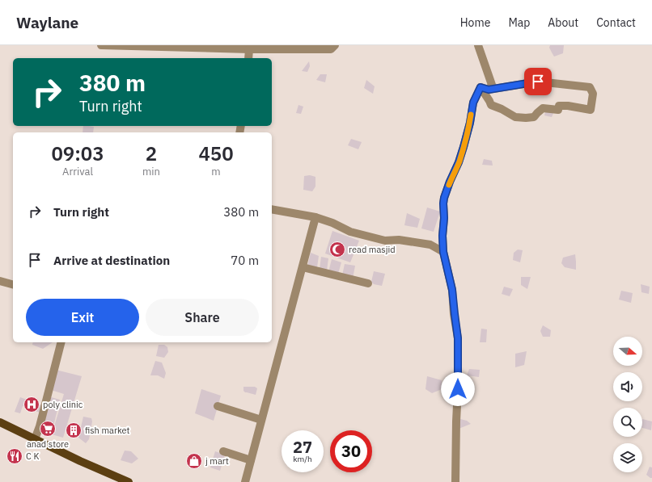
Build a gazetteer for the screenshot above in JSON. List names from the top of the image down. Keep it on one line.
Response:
{"places":{"mosque":["read masjid"],"hospital":["poly clinic"],"supermarket":["anad store"],"building":["fish market"],"restaurant":["C K"],"shop":["j mart"]},"north":"right","page":{"header":"Waylane","nav":["Home","Map","About","Contact"],"turn":["380 m","Turn right"],"eta":["09:03","Arrival","2","min","450","m"],"list":[{"name":"Turn right","value":"380 m"},{"name":"Arrive at destination","value":"70 m"}],"buttons":["Exit","Share"],"speed":"27 km/h","limit":"30"}}
